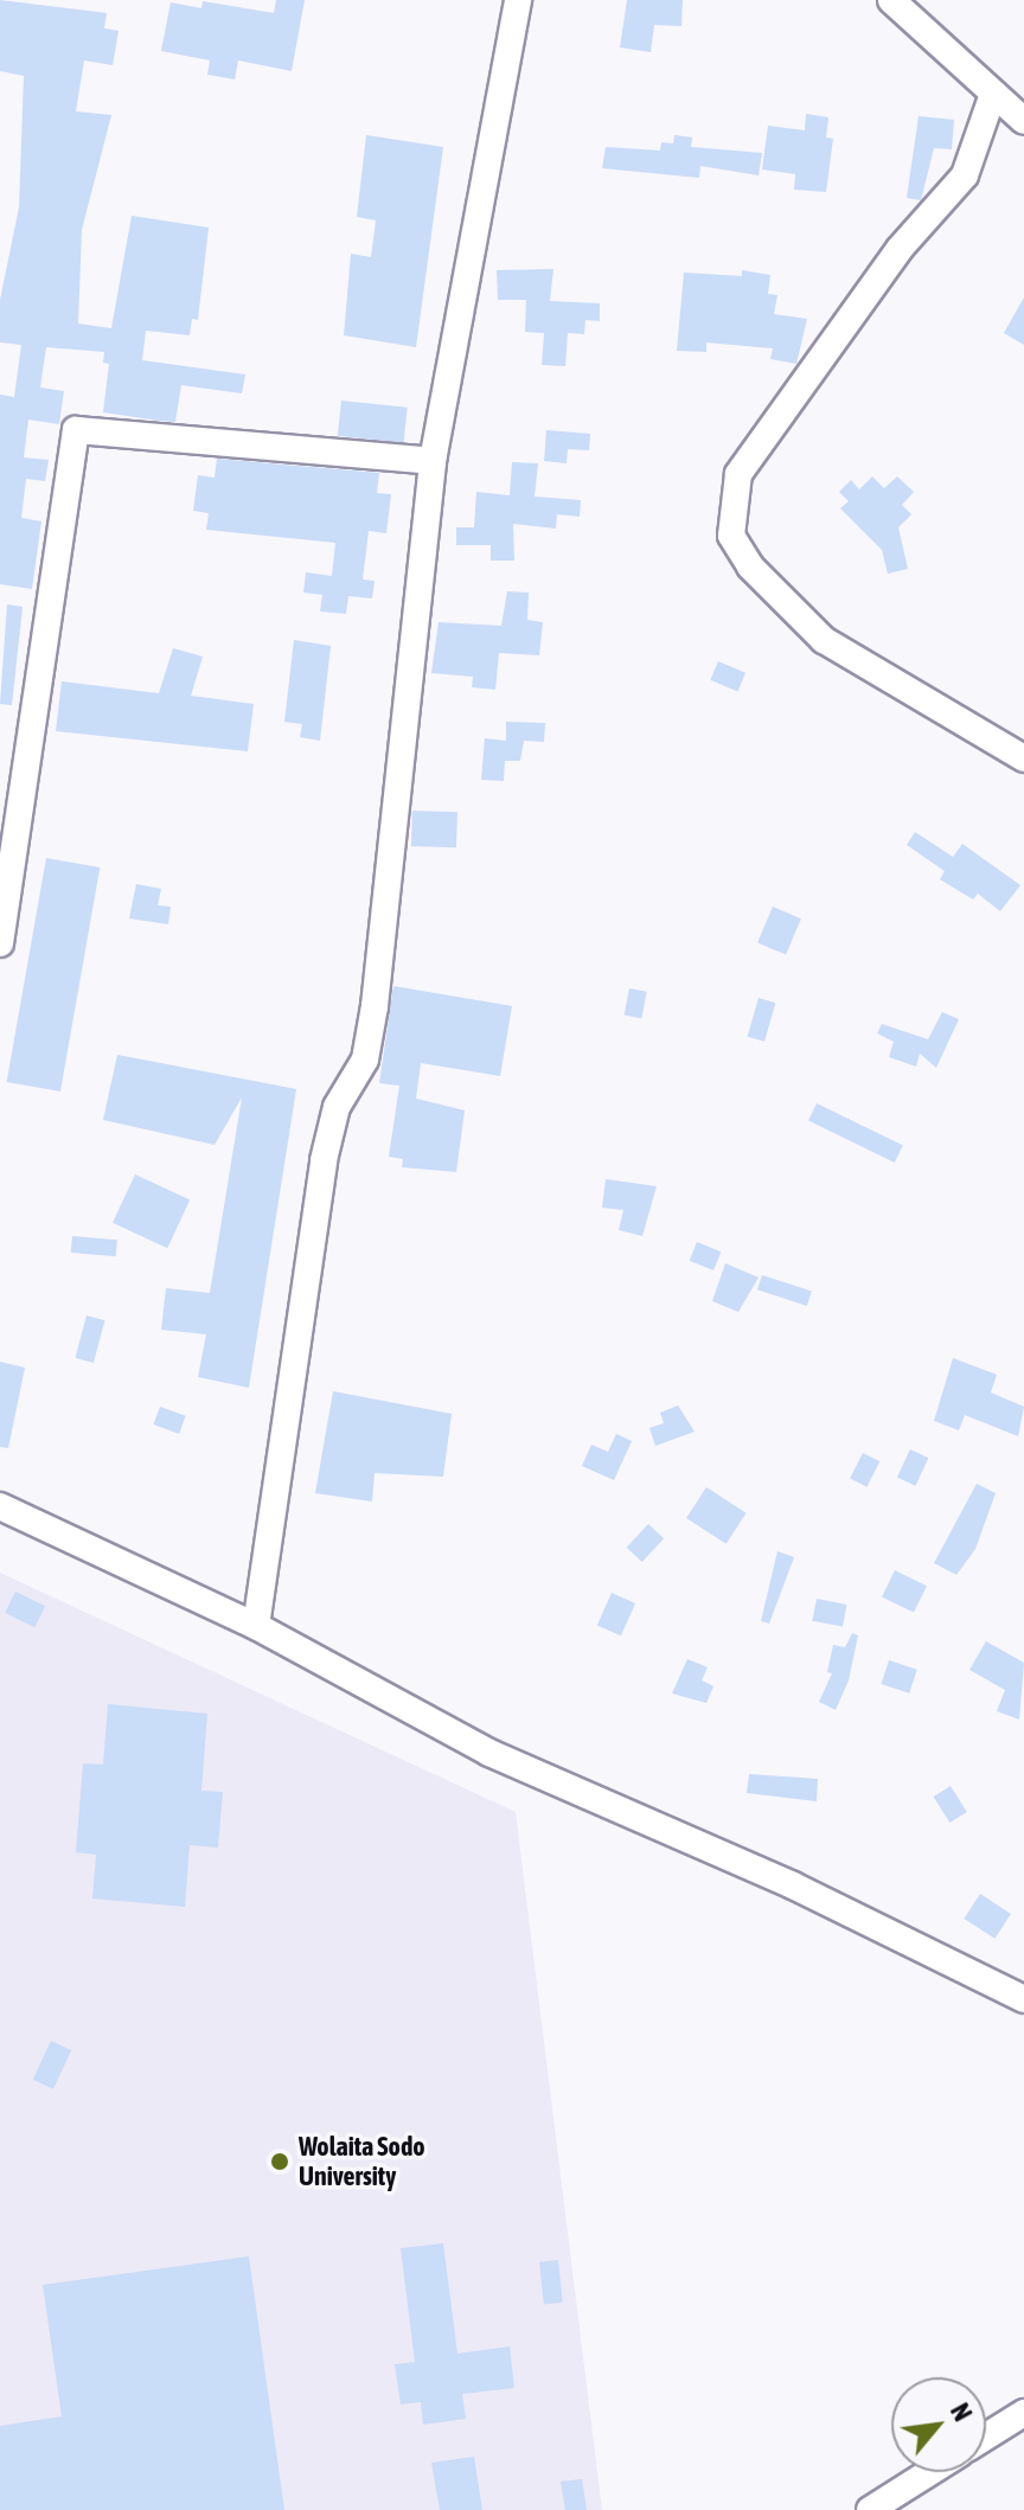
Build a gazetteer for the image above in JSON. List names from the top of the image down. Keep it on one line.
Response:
{"places":["Wolaita Sodo University"],"north":"top right"}
